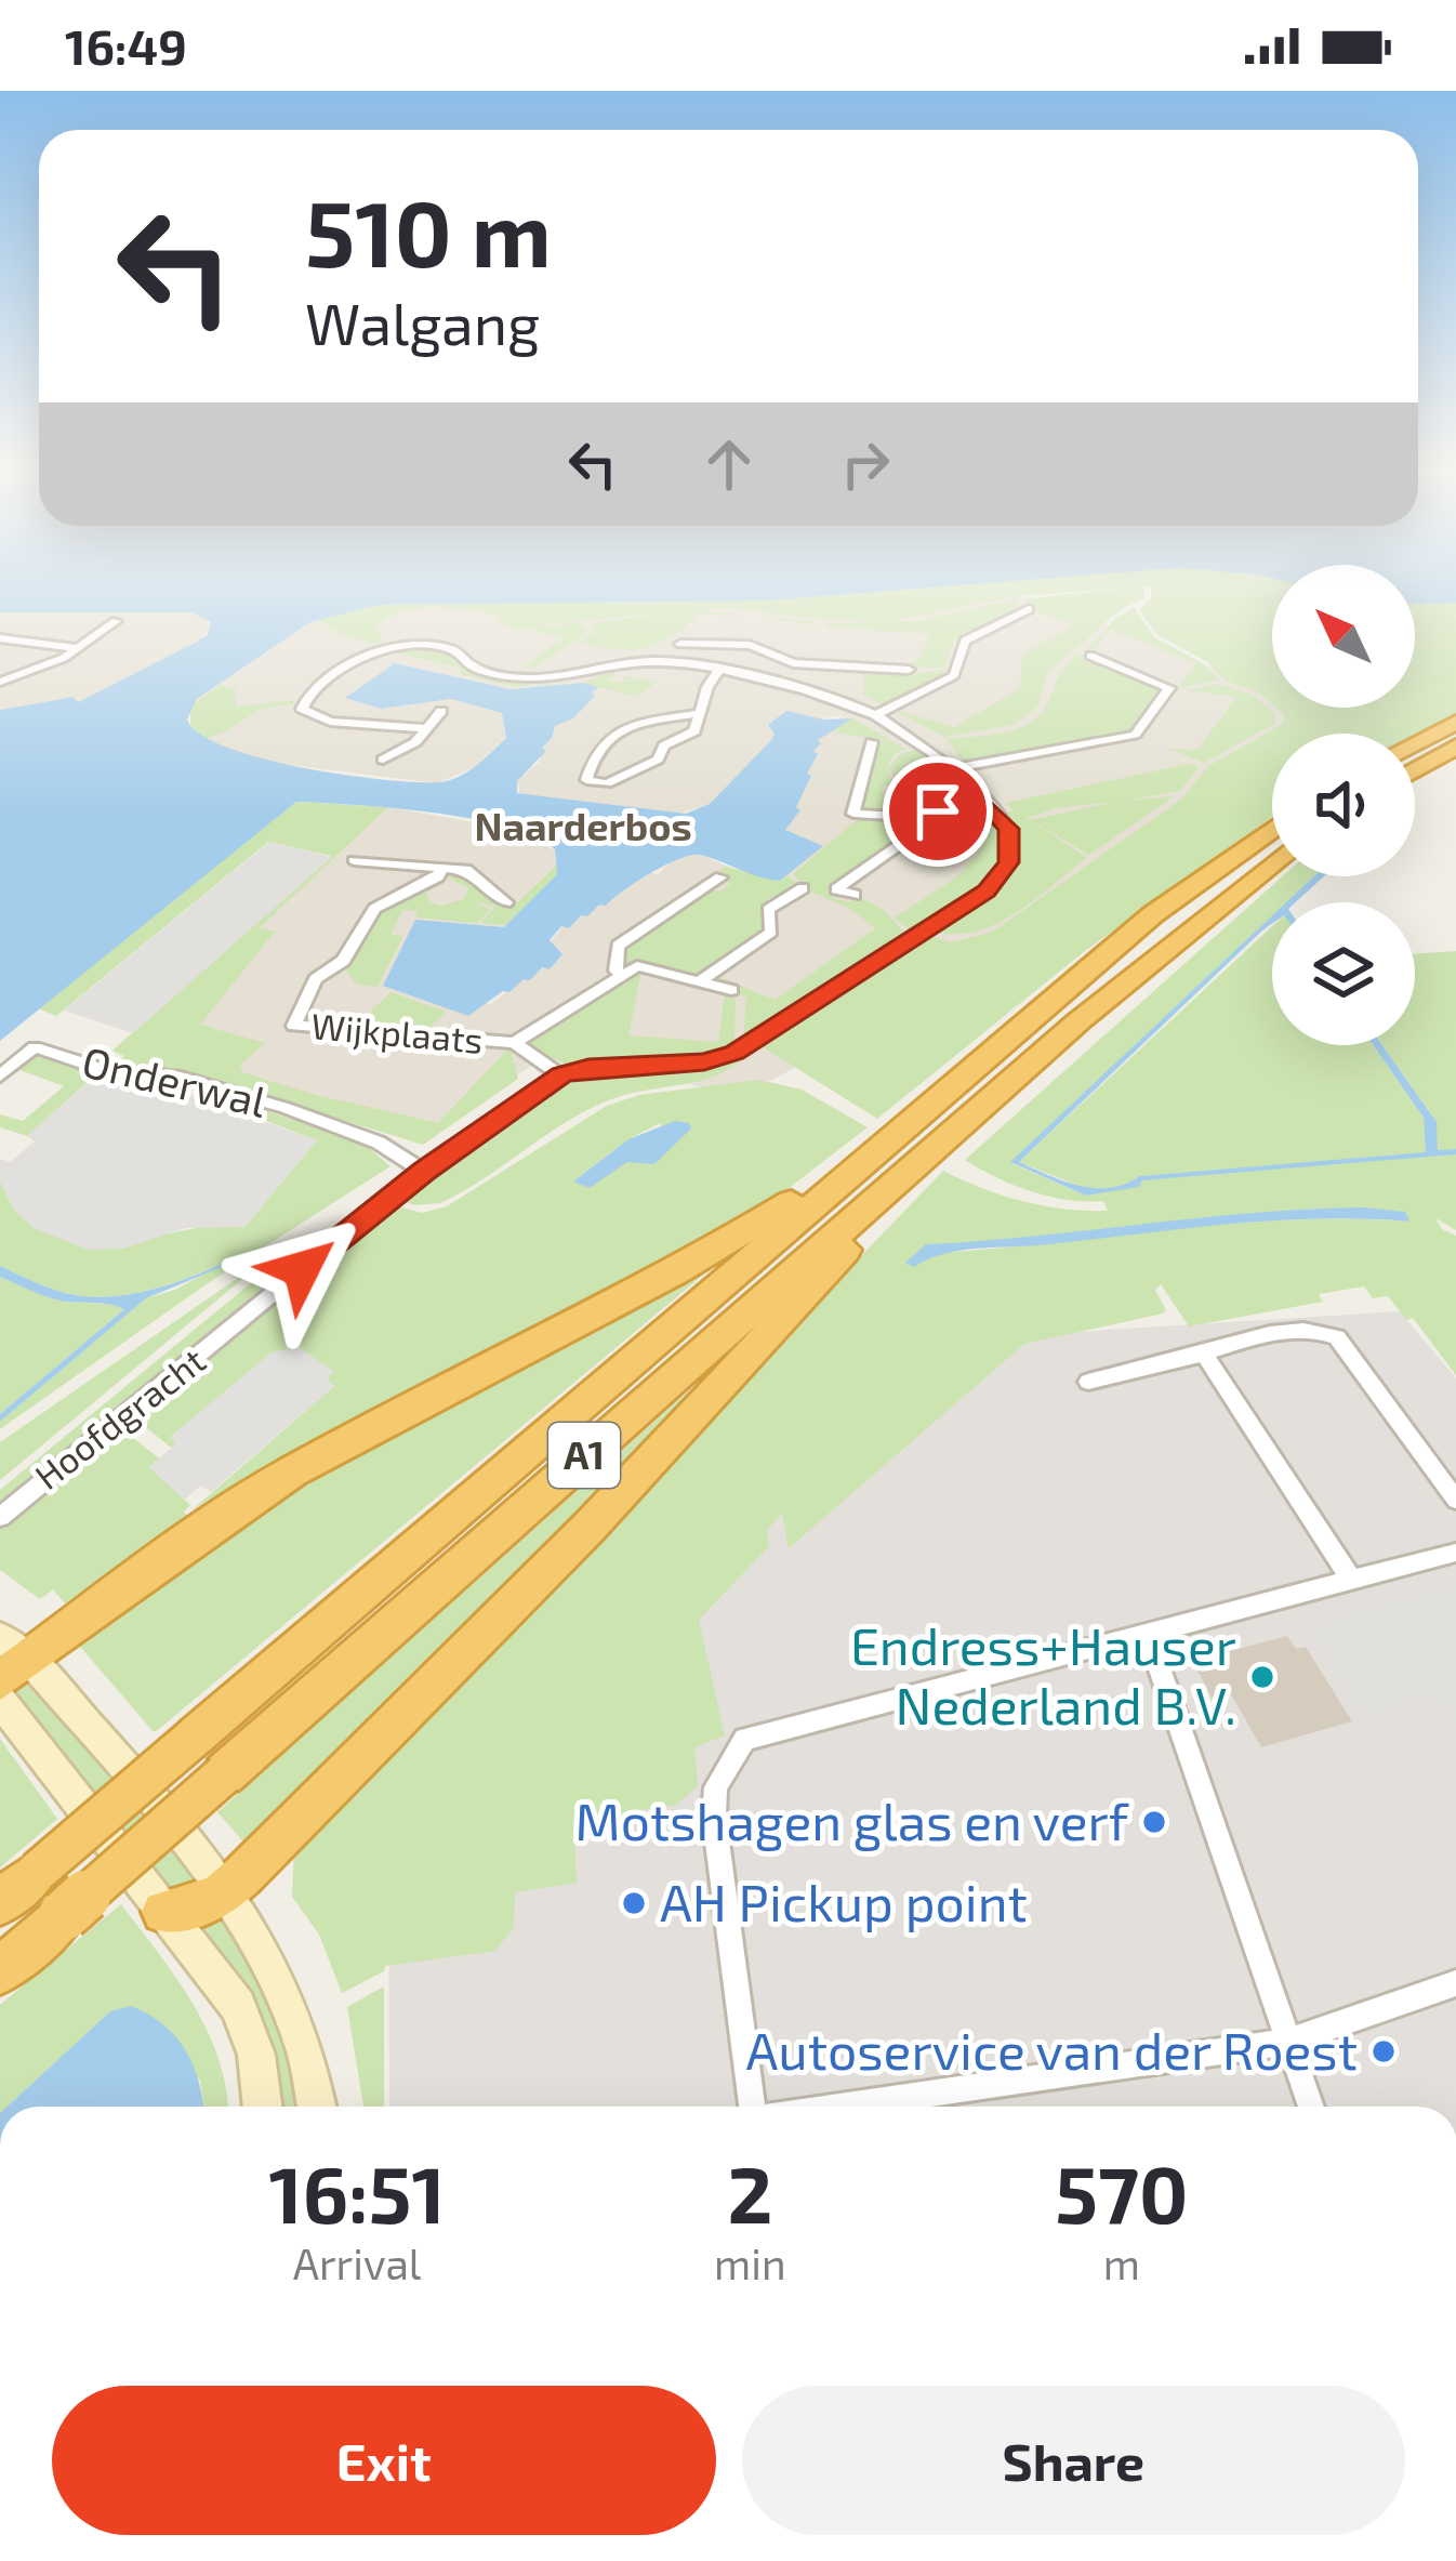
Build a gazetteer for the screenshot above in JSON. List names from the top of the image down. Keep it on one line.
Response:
{"streets":{"highway":["A1"],"street":["Wijkplaats","Onderwal","Hoofdgracht"]},"crossings":[["Wijkplaats","Hoofdgracht"],["Onderwal","Hoofdgracht"]],"districts":["Naarderbos"],"places":["Endress+Hauser Nederland B.V.","Motshagen glas en verf","AH Pickup point","Autoservice van der Roest"],"north":"top left","page":{"status":"16:49","turn":["510 m","Walgang"],"eta":["16:51","Arrival","2","min","570","m"],"buttons":["Exit","Share"]}}
